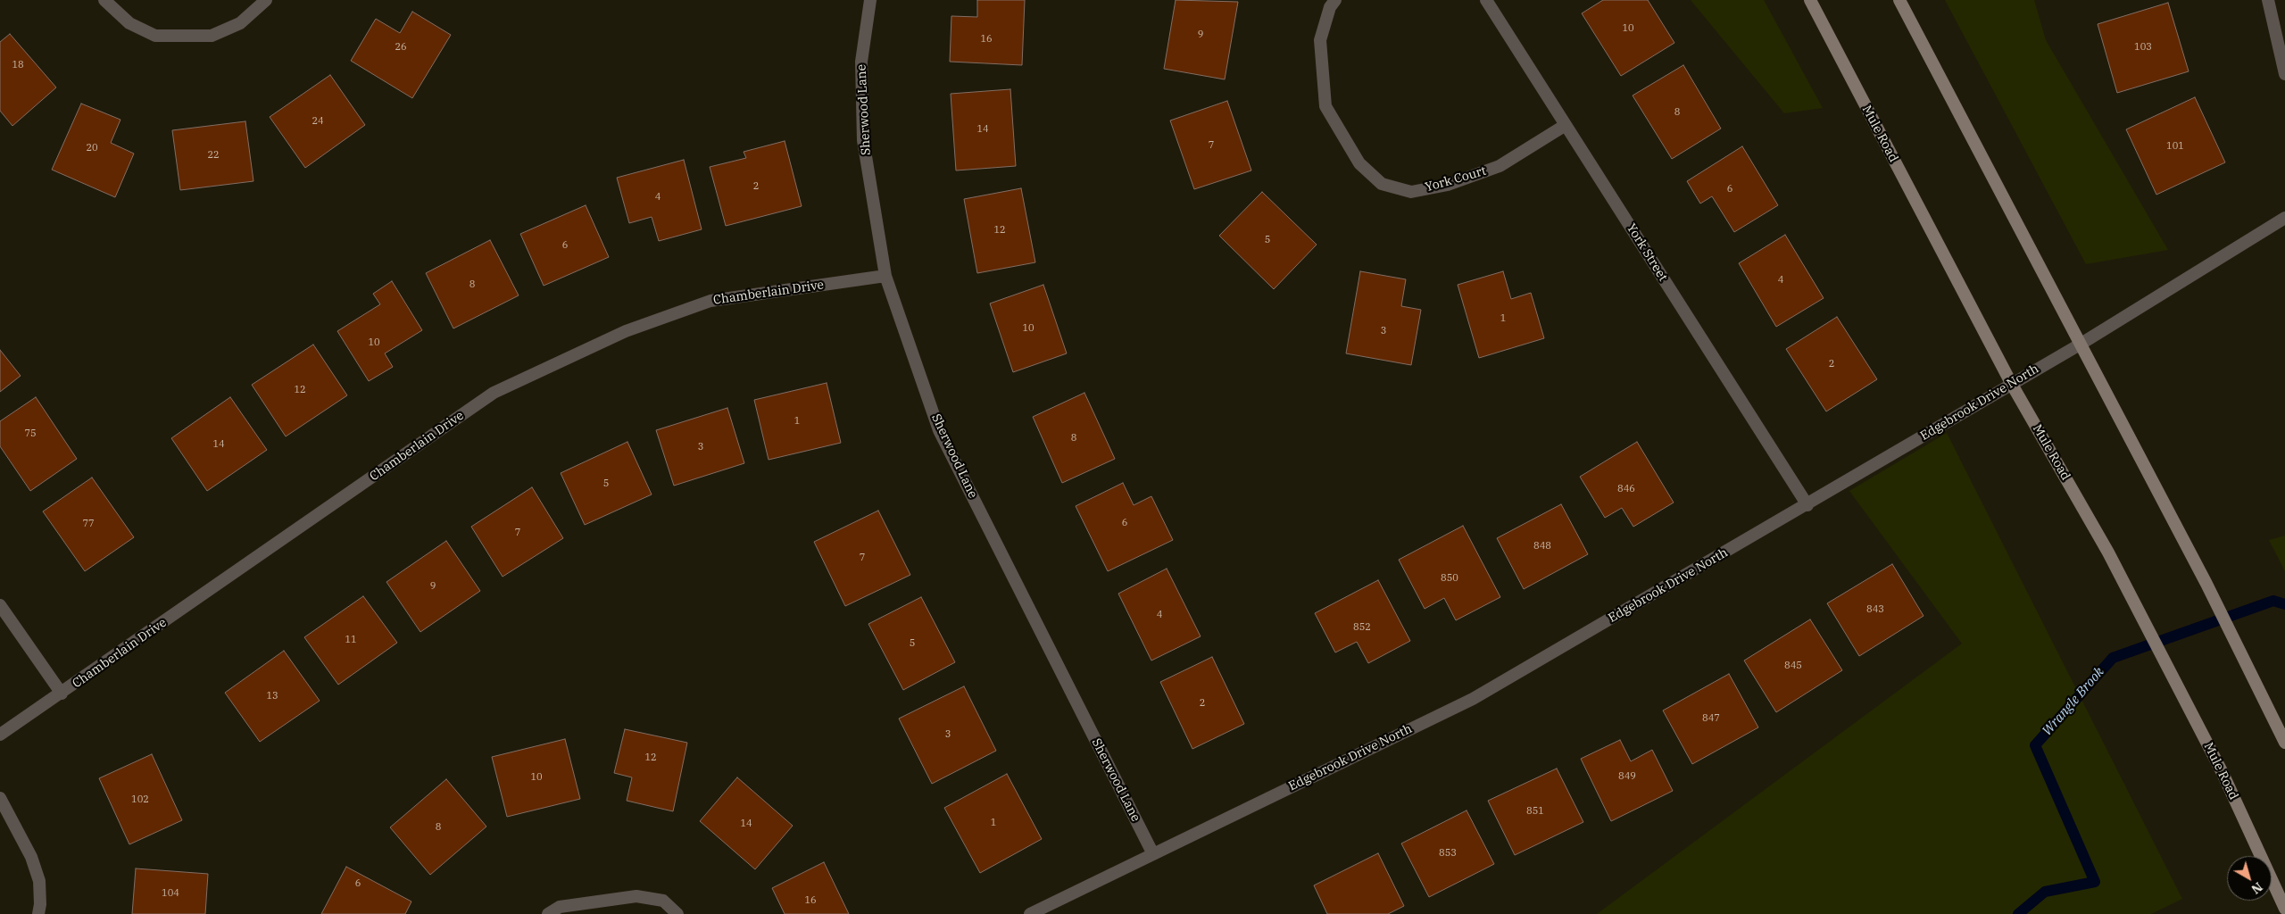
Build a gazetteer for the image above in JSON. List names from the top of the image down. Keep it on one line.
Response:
{"streets":{"main road":["Mule Road"],"street":["Sherwood Lane","York Court","York Street","Chamberlain Drive","Edgebrook Drive North"]},"crossings":[["Sherwood Lane","Chamberlain Drive"],["Sherwood Lane","Edgebrook Drive North"],["Mule Road","Edgebrook Drive North"],["York Court","York Street"],["York Street","Edgebrook Drive North"]],"water":["Wrangle Brook"],"house_numbers":["10","9","16","26","103","18","8","24","14","7","101","20","22","2","6","4","12","5","6","4","8","1","10","3","10","2","12","1","75","8","14","3","5","846","6","77","7","848","7","850","9","843","4","852","11","5","845","13","2","847","3","12","849","10","102","851","1","14","8","853","6","104","16"],"north":"bottom right"}
